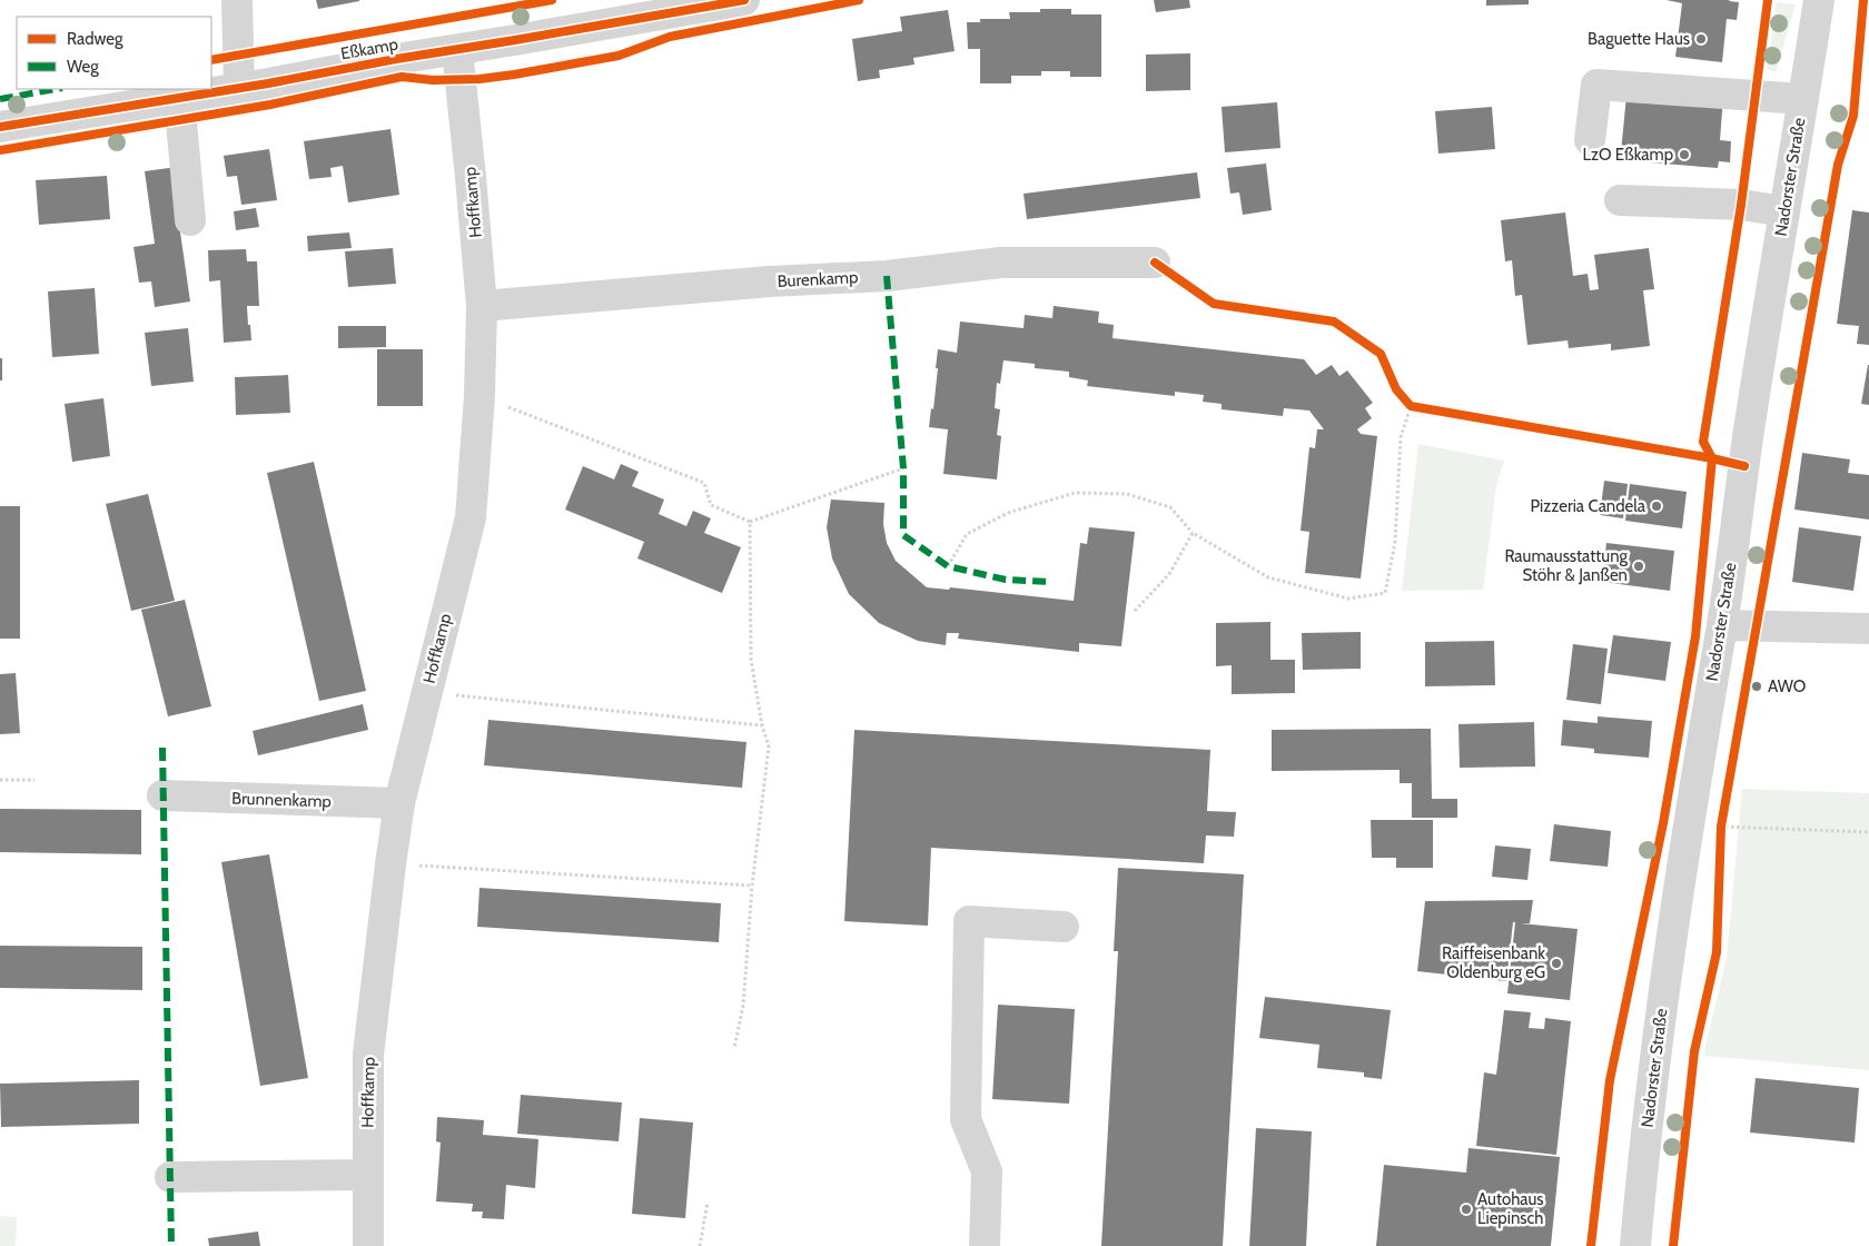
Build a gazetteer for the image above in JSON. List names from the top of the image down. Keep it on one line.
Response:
{"streets":{"street":["Eßkamp","Nadorster Straße","Hoffkamp","Burenkamp","Brunnenkamp"]},"crossings":[["Eßkamp","Hoffkamp"],["Hoffkamp","Burenkamp"],["Hoffkamp","Brunnenkamp"]],"places":["Baguette Haus","LzO Eßkamp","Pizzeria Candela","Raumausstattung Stöhr & Janßen","AWO","Raiffeisenbank Oldenburg eG","Autohaus Liepinsch"],"legend":["Radweg","Weg"]}
